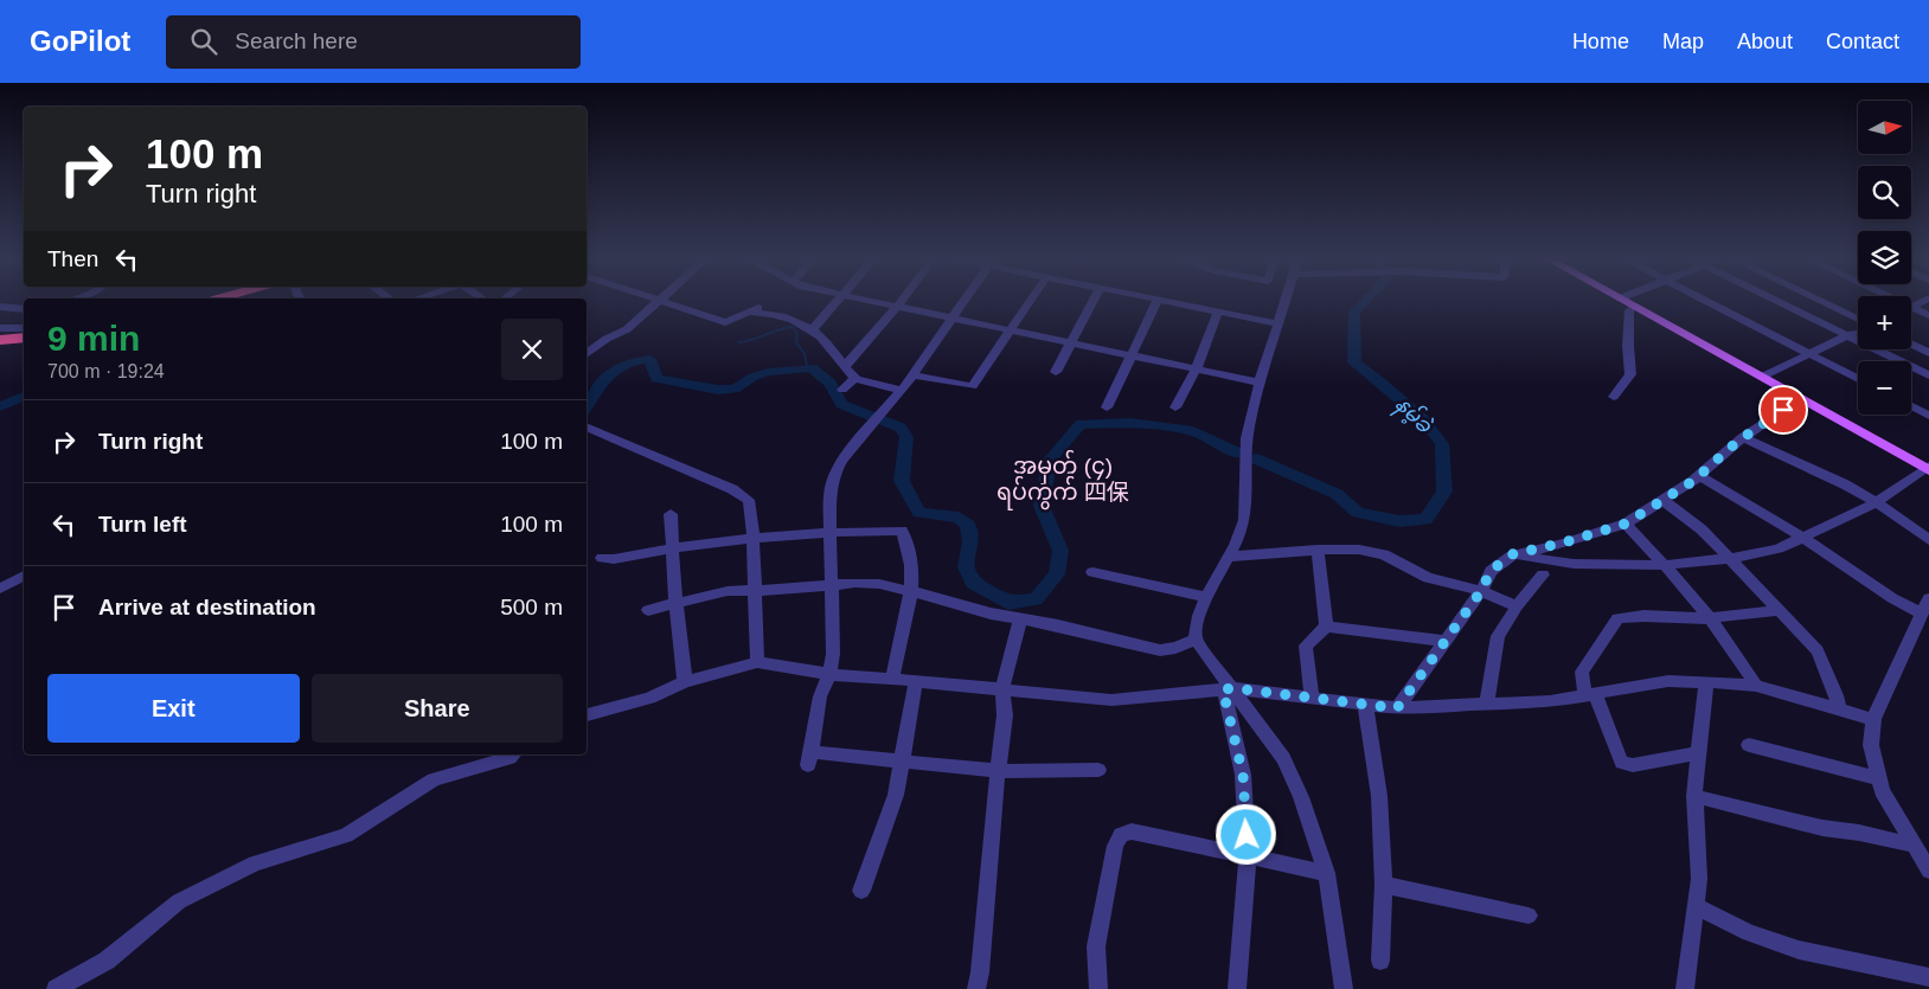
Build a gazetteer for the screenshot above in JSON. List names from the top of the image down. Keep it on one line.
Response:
{"districts":["အမှတ် (၄) ရပ်ကွက် 四保"],"water":["နမ့်ခဲ"],"north":"right","page":{"header":"GoPilot","search":"Search here","nav":["Home","Map","About","Contact"],"map_buttons":["+","−"],"turn":["100 m","Turn right"],"then":"Then","heading":["9 min","700 m · 19:24"],"list":[{"name":"Turn right","value":"100 m"},{"name":"Turn left","value":"100 m"},{"name":"Arrive at destination","value":"500 m"}],"buttons":["Exit","Share"]}}
